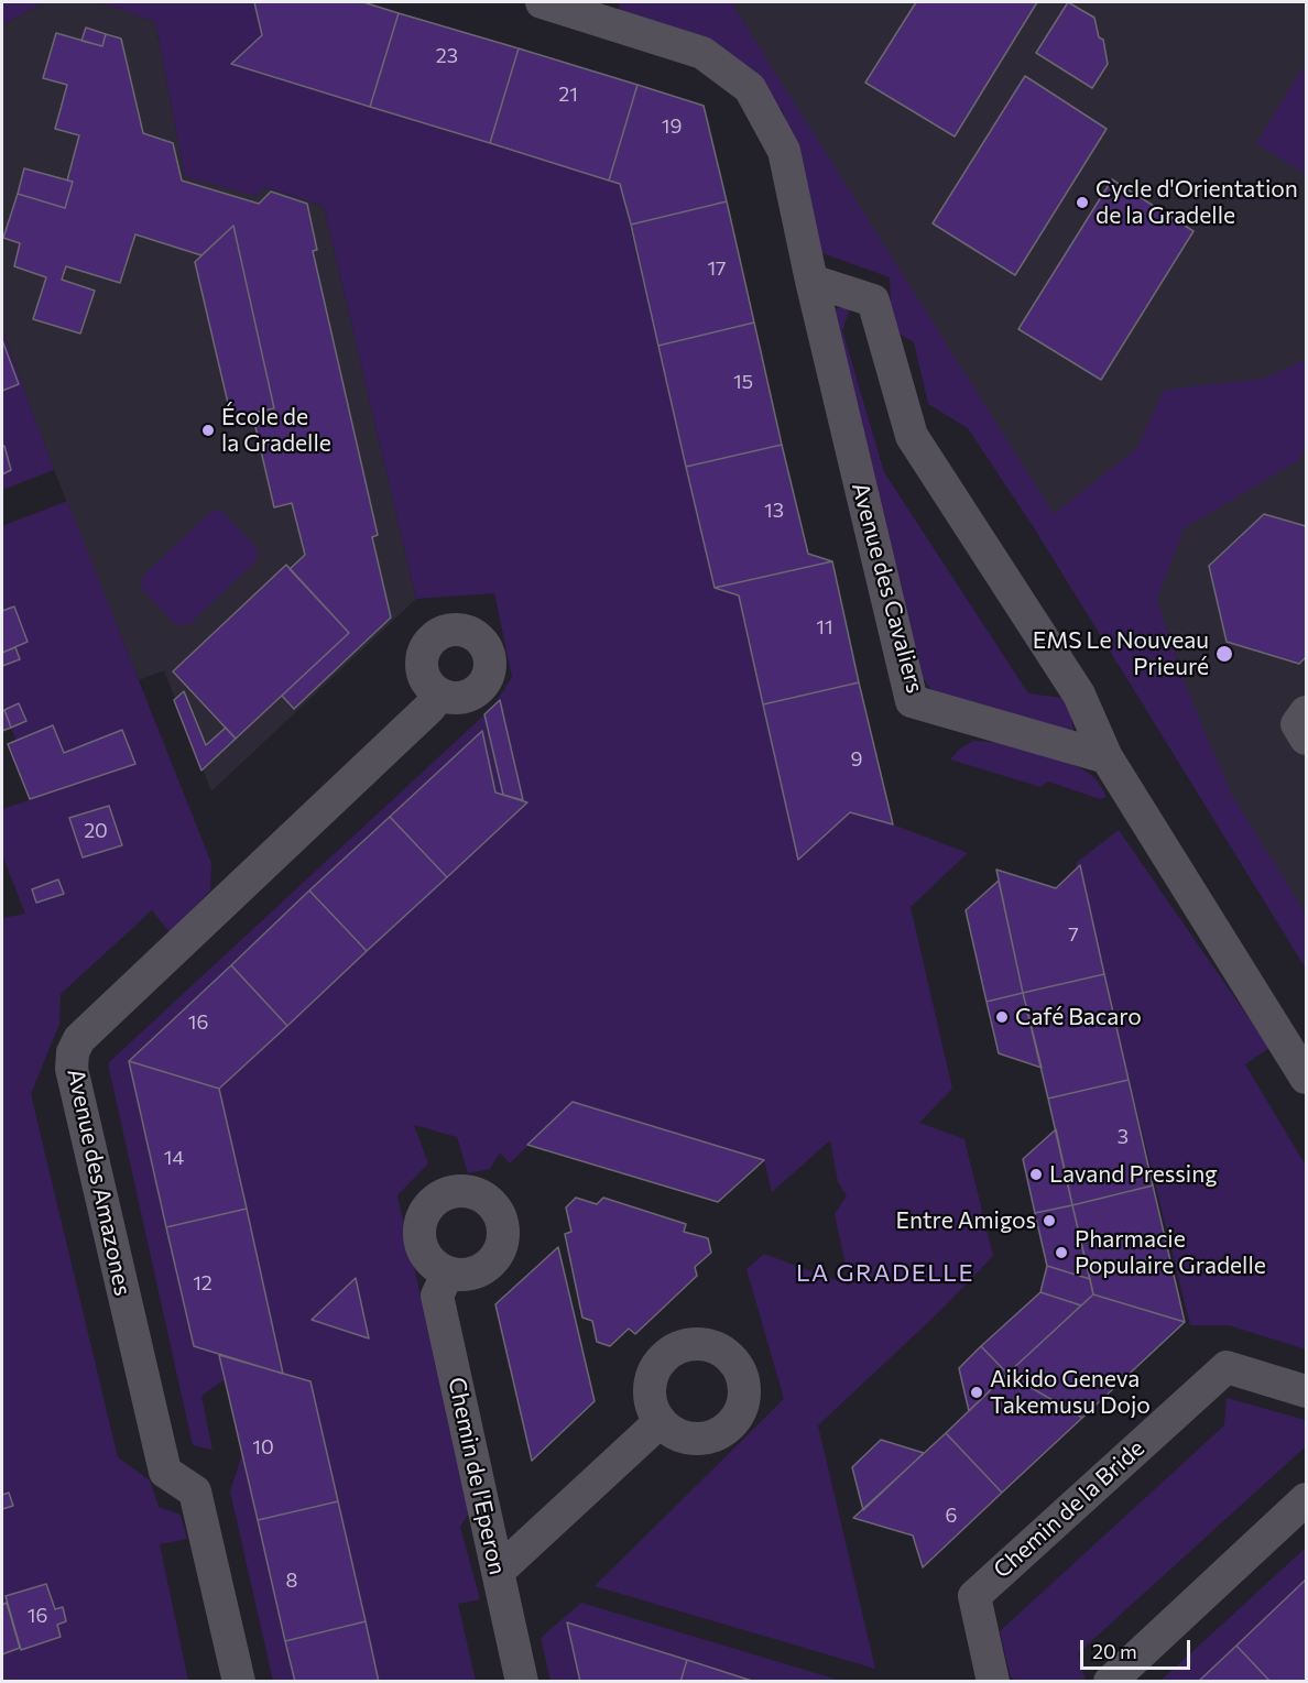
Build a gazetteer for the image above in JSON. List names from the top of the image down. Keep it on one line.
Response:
{"streets":{"street":["Avenue des Cavaliers","Avenue des Amazones","Chemin de l'Eperon","Chemin de la Bride"]},"districts":["LA GRADELLE"],"places":["Cycle d'Orientation de la Gradelle","École de la Gradelle","EMS Le Nouveau Prieuré","Café Bacaro","Lavand Pressing","Entre Amigos","Pharmacie Populaire Gradelle","Aikido Geneva Takemusu Dojo"],"house_numbers":["23","21","19","17","15","13","11","9","20","7","16","3","14","12","10","6","8","16"],"scale_bar":"20 m"}
